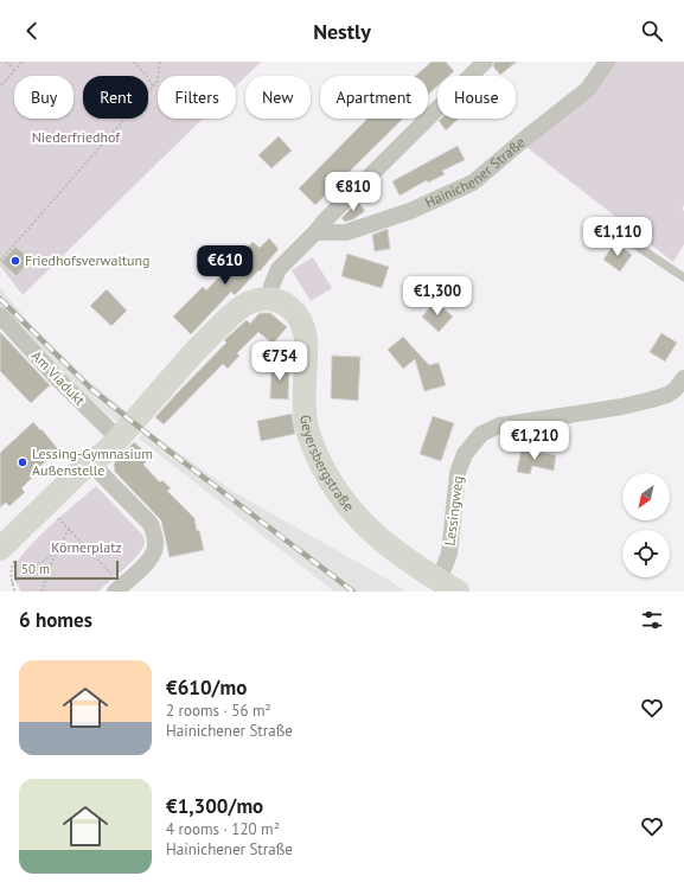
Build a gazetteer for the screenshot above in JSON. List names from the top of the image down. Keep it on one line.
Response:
{"streets":{"main road":["Geyersbergstraße"],"street":["Hainichener Straße","Am Viadukt","Lessingweg"]},"crossings":[["Geyersbergstraße","Lessingweg"]],"parks":["Niederfriedhof","Körnerplatz"],"places":["Friedhofsverwaltung","Lessing-Gymnasium Außenstelle"],"scale_bar":"50 m","north":"bottom left","page":{"header":"Nestly","chip":["Buy","Rent","Filters","New","Apartment","House"],"price":["€810","€1,110","€610","€1,300","€754","€1,210"],"scale":"50 m","heading":"6 homes","list":[{"name":"€610/mo","note":"2 rooms · 56 m² · Hainichener Straße"},{"name":"€1,300/mo","note":"4 rooms · 120 m² · Hainichener Straße"}]}}
